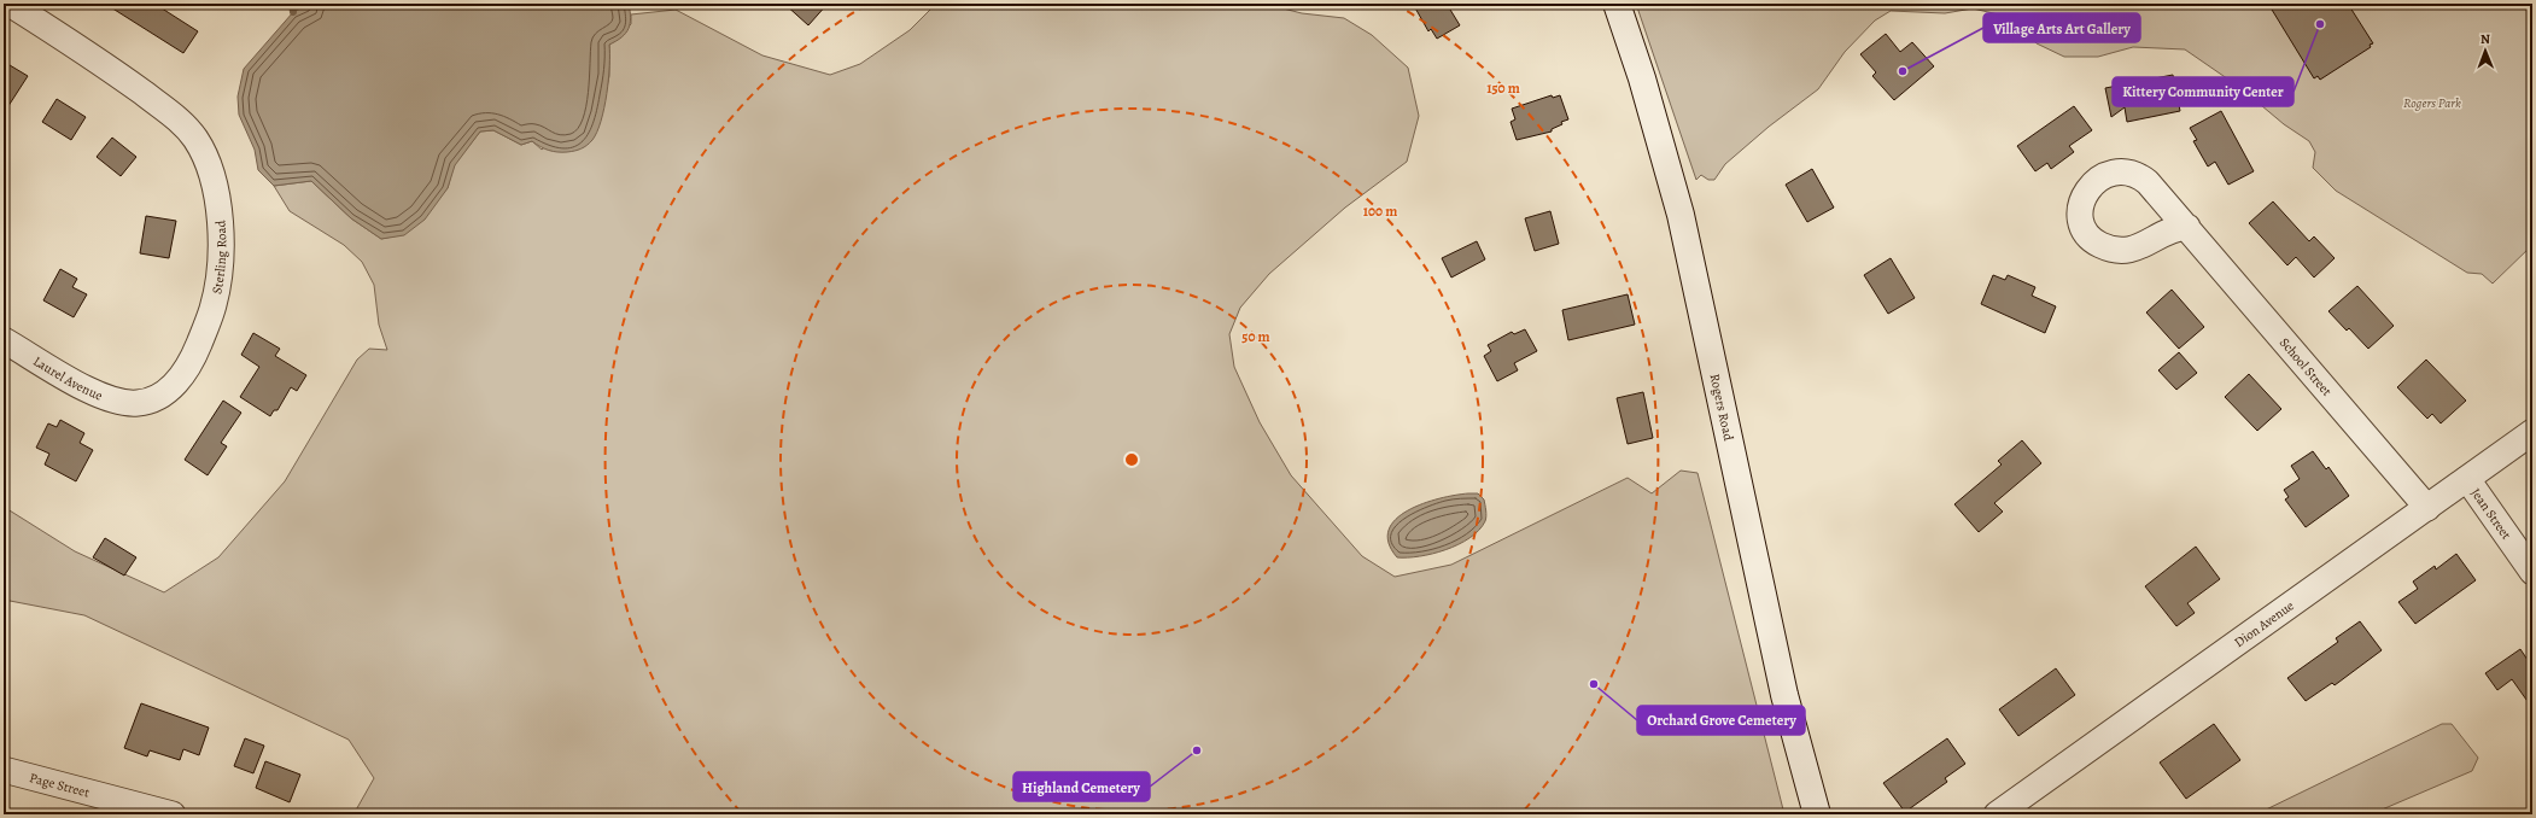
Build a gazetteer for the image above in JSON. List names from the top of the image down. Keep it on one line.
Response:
{"streets":{"main road":["Rogers Road"],"street":["Sterling Road","School Street","Laurel Avenue","Jean Street","Dion Avenue","Page Street"]},"crossings":[["Sterling Road","Laurel Avenue"],["School Street","Dion Avenue"],["Jean Street","Dion Avenue"]],"parks":["Rogers Park"],"places":["Kittery Community Center","Village Arts Art Gallery","Orchard Grove Cemetery","Highland Cemetery"],"north":"top","rings":["150 m","100 m","50 m"]}
